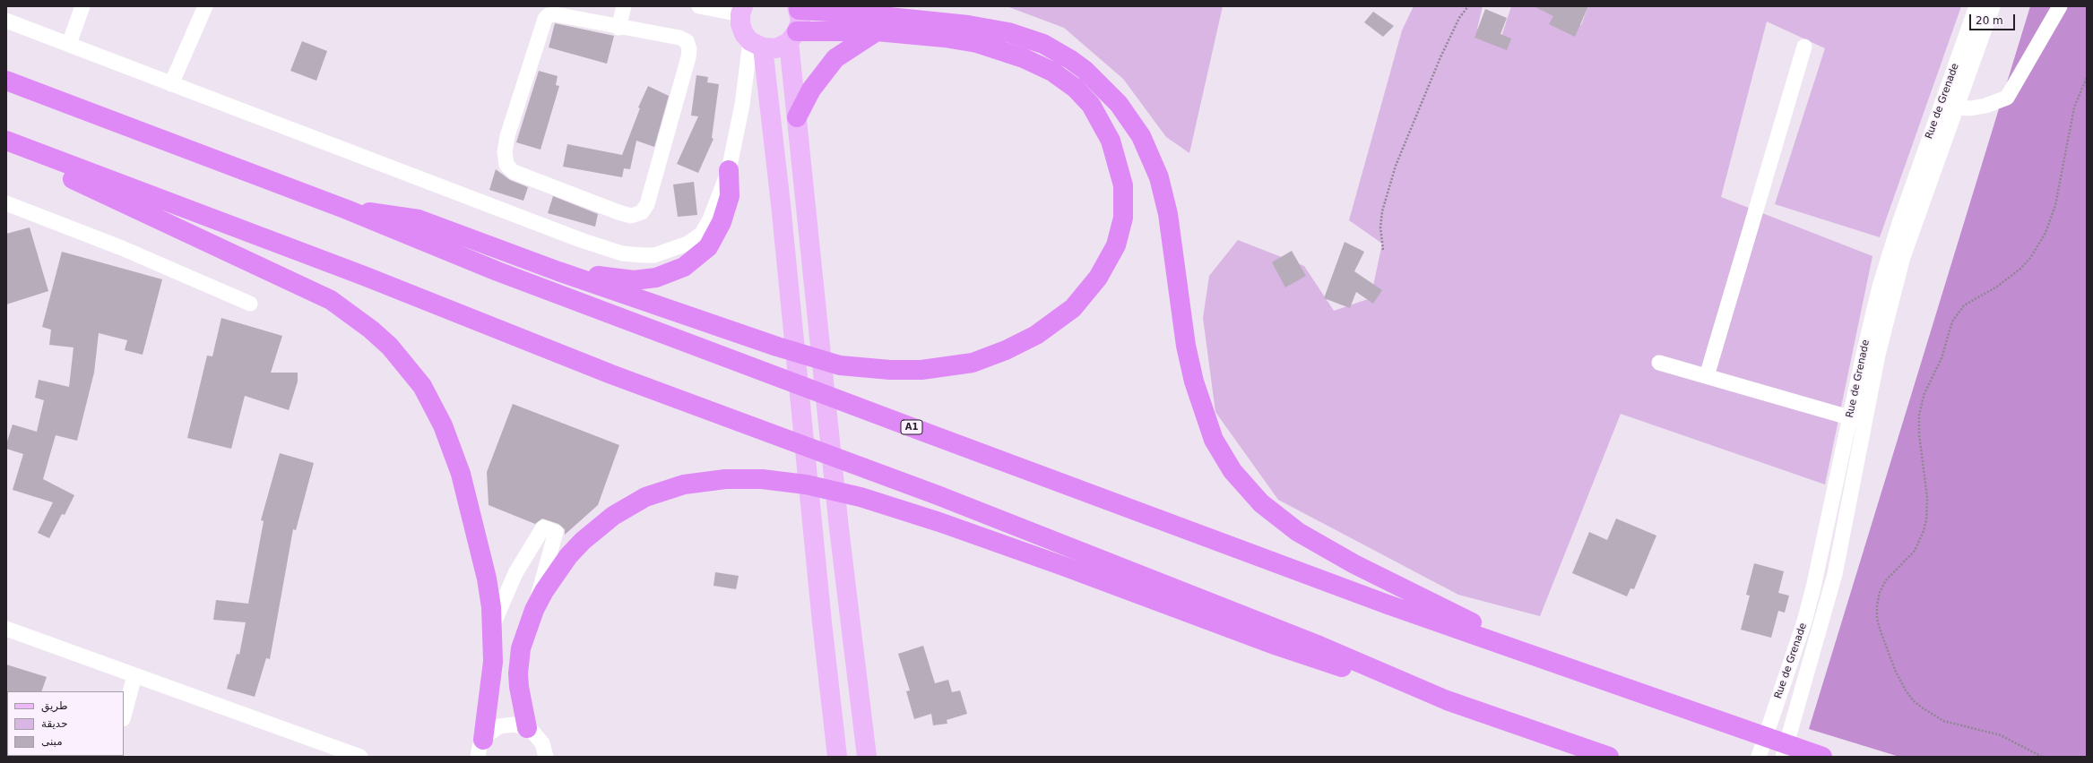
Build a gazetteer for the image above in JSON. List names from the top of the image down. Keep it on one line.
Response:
{"streets":{"highway":["A1"],"street":["Rue de Grenade"]},"legend":["طريق","حديقة","مبنى"],"scale_bar":"20 m"}
